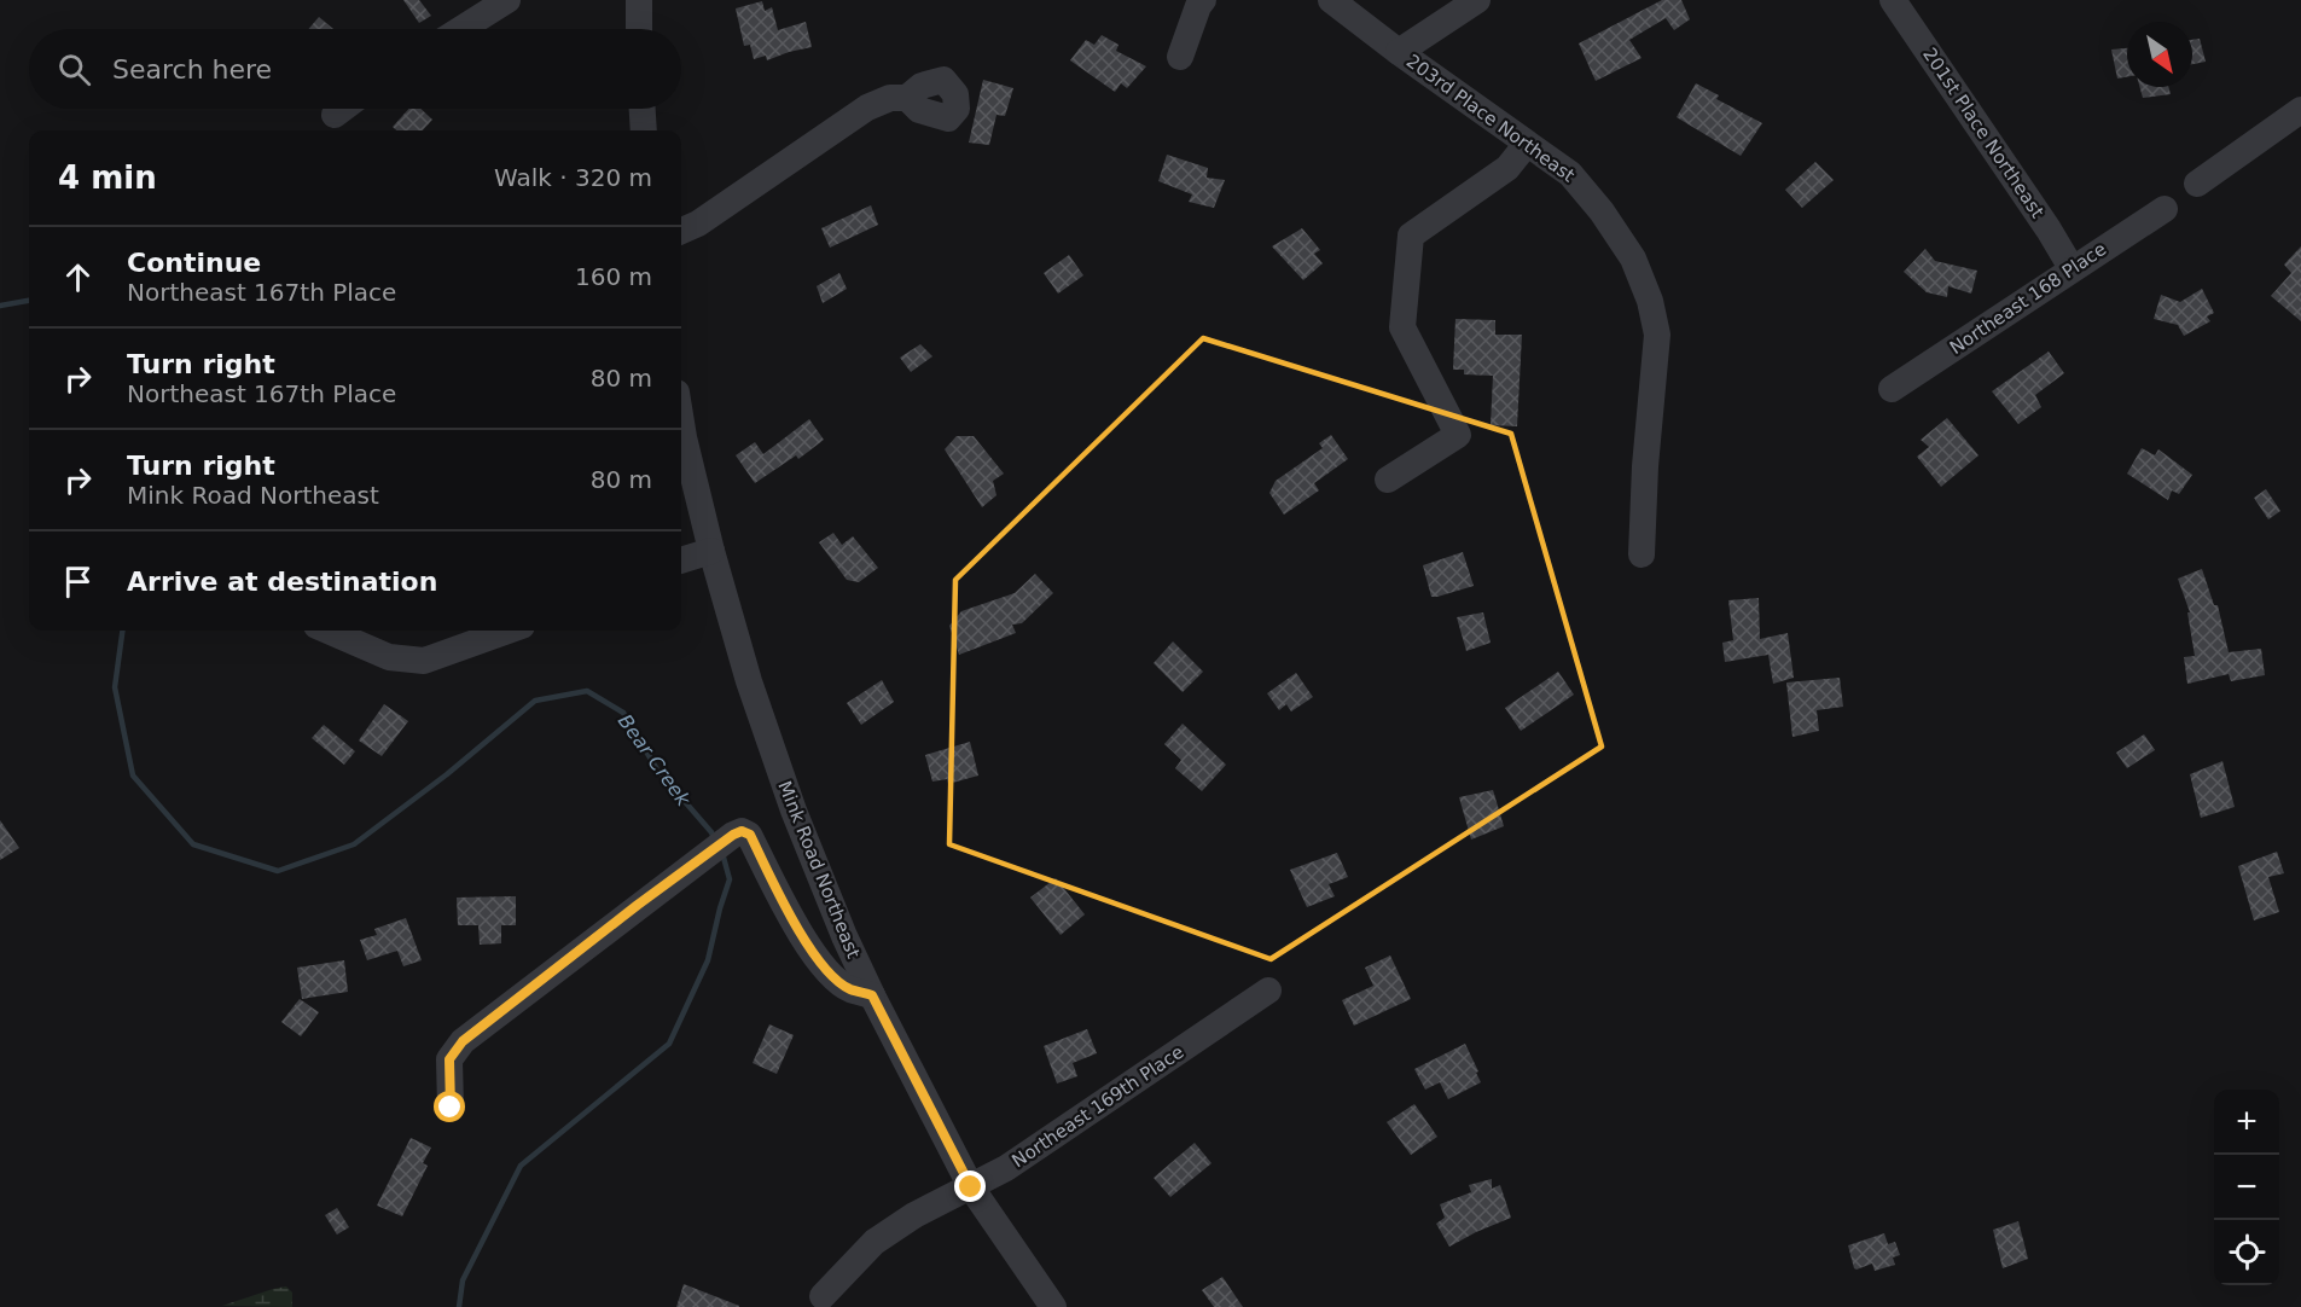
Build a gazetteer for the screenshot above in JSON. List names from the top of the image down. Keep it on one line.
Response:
{"streets":{"street":["203rd Place Northeast","201st Place Northeast","Northeast 168 Place","Mink Road Northeast","Northeast 169th Place"]},"crossings":[["201st Place Northeast","Northeast 168 Place"],["Mink Road Northeast","Northeast 169th Place"]],"water":["Bear Creek"],"north":"bottom right","page":{"search":"Search here","heading":["4 min","Walk · 320 m"],"list":[["Continue","Northeast 167th Place","160 m"],["Turn right","Northeast 167th Place","80 m"],["Turn right","Mink Road Northeast","80 m"],"Arrive at destination"],"map_buttons":["+","−"]}}
